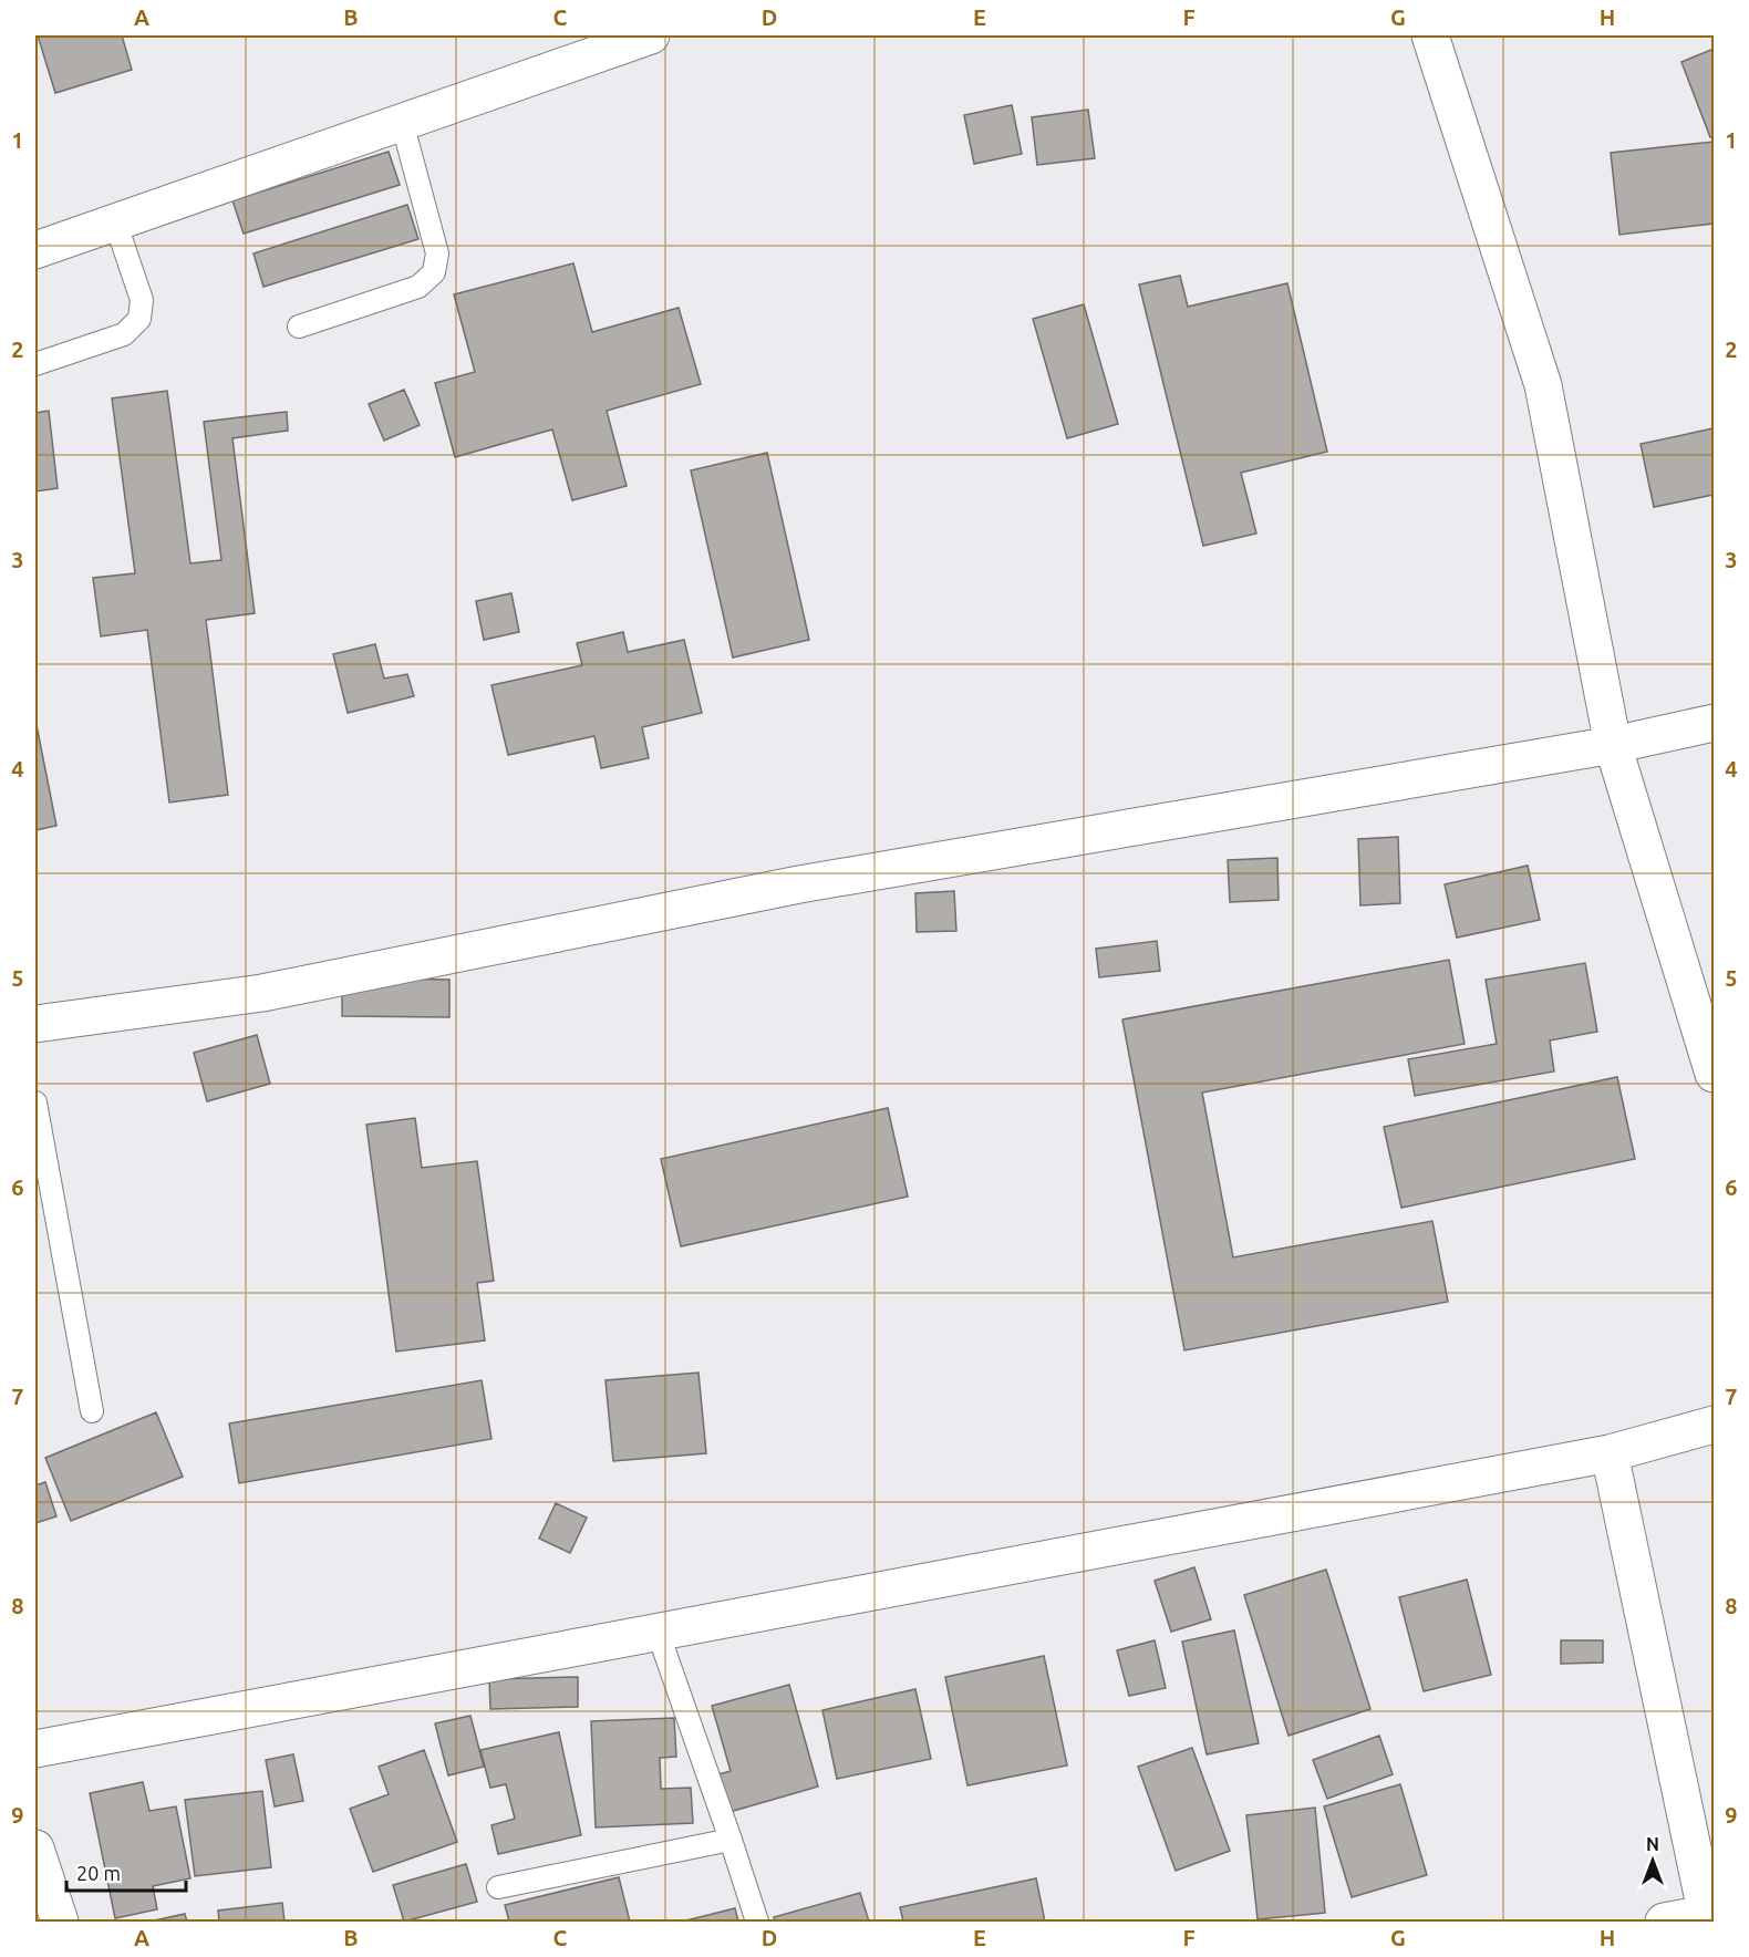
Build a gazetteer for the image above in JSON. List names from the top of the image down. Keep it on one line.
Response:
{"scale_bar":"20 m","north":"top","grid":{"columns":["A","B","C","D","E","F","G","H"],"rows":["1","2","3","4","5","6","7","8","9"]}}
